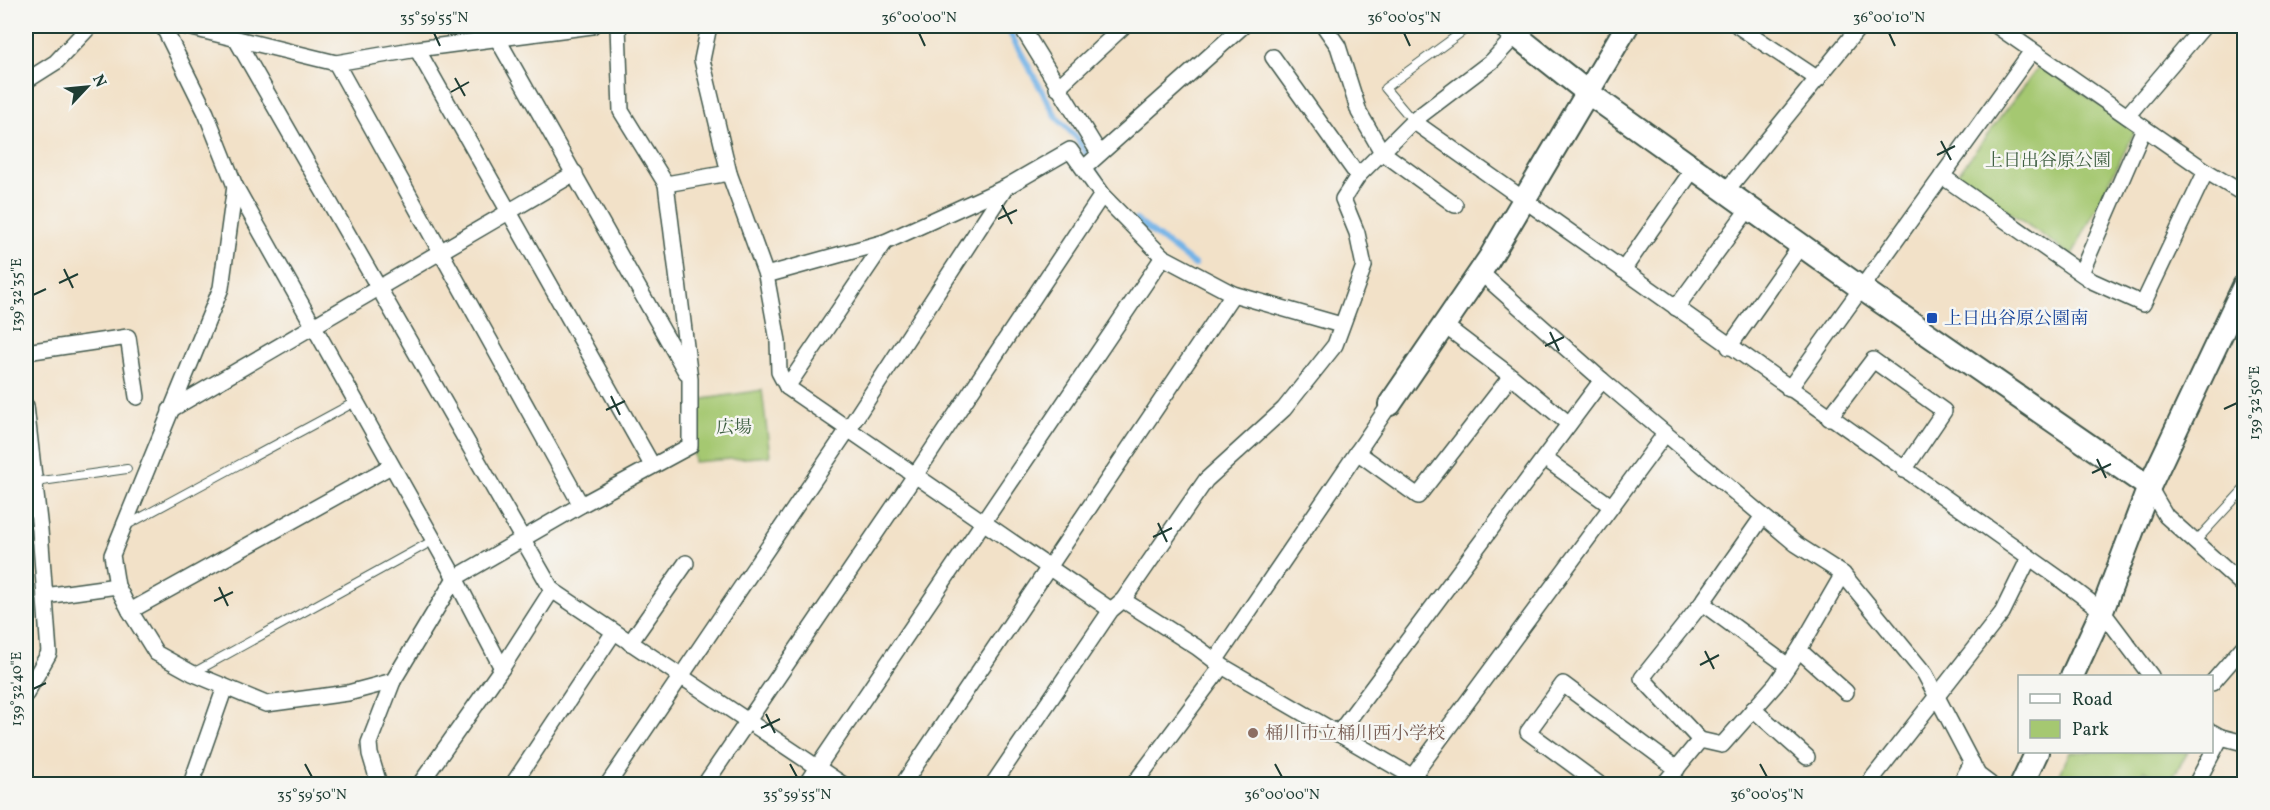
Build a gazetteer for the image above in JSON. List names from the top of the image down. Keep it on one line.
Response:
{"parks":["上日出谷原公園","広場"],"places":{"transit":["上日出谷原公園南"],"other":["桶川市立桶川西小学校"]},"legend":["Road","Park"],"north":"top right","coordinates":["35°59'55\"N","36°00'00\"N","36°00'05\"N","36°00'10\"N","139°32'35\"E","139°32'50\"E","139°32'40\"E","35°59'50\"N"]}
